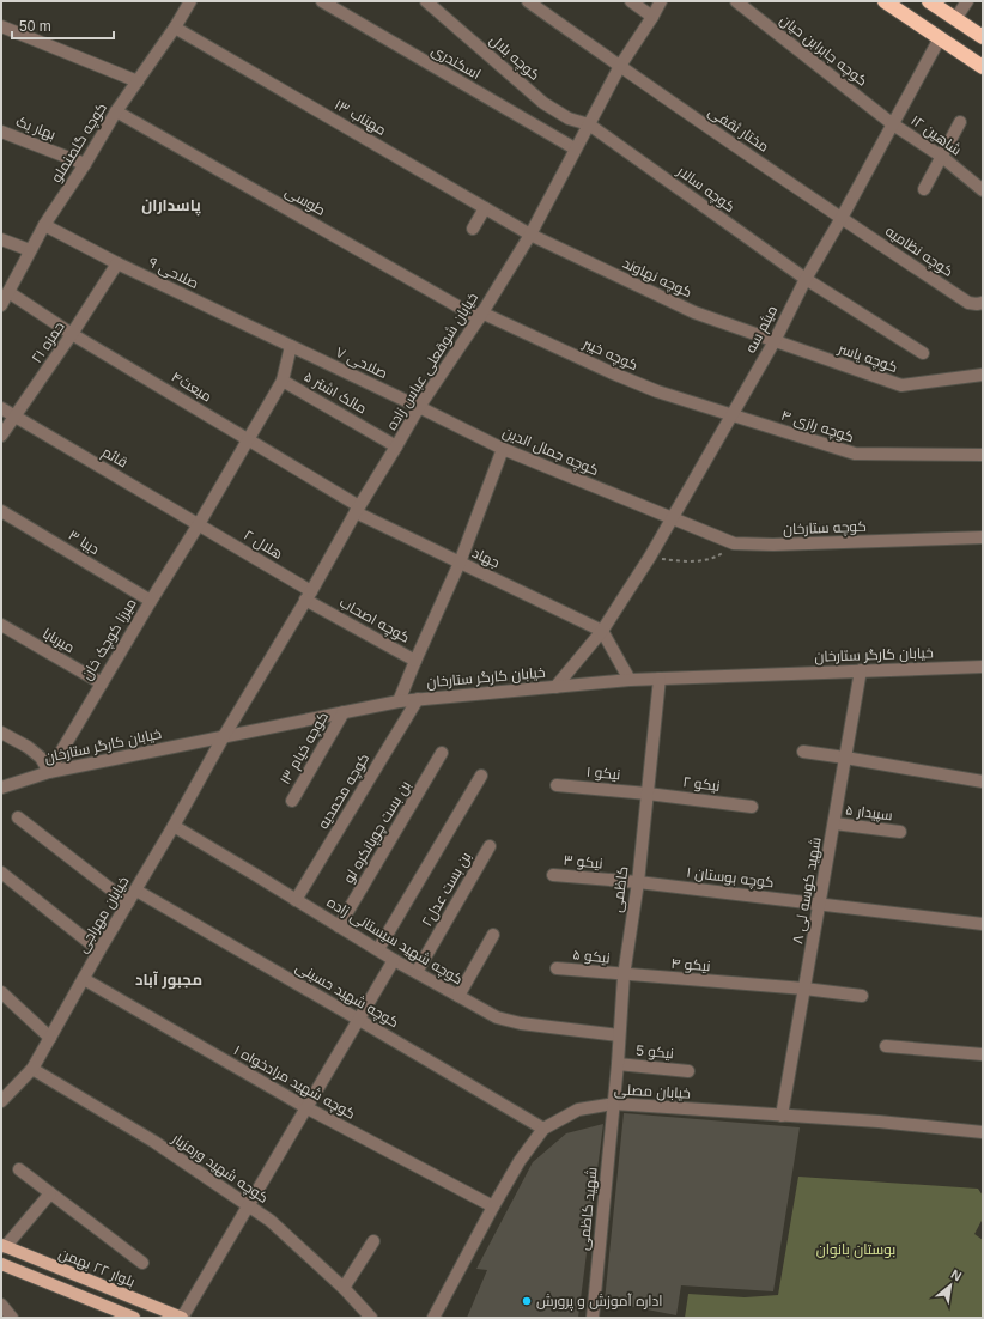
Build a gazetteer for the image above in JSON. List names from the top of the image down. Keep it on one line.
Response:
{"streets":{"main road":["بلوار ۲۲ بهمن"],"street":["کوچه جابرابن حیان","کوچه بلال","اسکندری","مهتاب ۱۳","بهار یک","مختار ثقفی","شاهین ۱۲","کوچه گلصنملو","کوچه سالار","طوسی","کوچه نظامیه","صلاحی ۹","کوچه نهاوند","میثم سه","حمزه ۲۱","کوچه خیبر","کوچه یاسر","خیابان شوقعلی عباس زاده","صلاحی ۷","مبعث۴","مالک اشتر ۵","کوچه رازی ۴","کوچه جمال الدین","قائم","کوچه ستارخان","دیبا ۳","هلال ۲","جهاد","کوچه اصحاب","میرزا کوچک خان","میربابا","خیابان کارگر ستارخان","کوچه خیام ۱۳","نیکو ۱","نیکو ۲","کوچه محمدیه","سپیدار ۵","بن بست چوپانکره لو","نیکو ۳","کوچه بوستان ۱","بن بست عدل۲","کاظمی","شهید کوسه لی ۸","خیابان مهراجی","کوچه شهید سیستانی زاده","نیکو ۵","نیکو ۴","کوچه شهید حسینی","نیکو 5","۱ کوچه شهید مرادخواه","خیابان مصلی","کوچه شهید ورمزیار","شهید کاظمی"]},"crossings":[["کوچه جابرابن حیان","شاهین ۱۲"],["کوچه جابرابن حیان","میثم سه"],["کوچه بلال","کوچه سالار"],["کوچه بلال","خیابان شوقعلی عباس زاده"],["اسکندری","خیابان شوقعلی عباس زاده"],["مهتاب ۱۳","کوچه گلصنملو"],["مهتاب ۱۳","کوچه نهاوند"],["مهتاب ۱۳","خیابان شوقعلی عباس زاده"],["بهار یک","کوچه گلصنملو"],["مختار ثقفی","کوچه نظامیه"],["مختار ثقفی","میثم سه"],["مختار ثقفی","خیابان شوقعلی عباس زاده"],["شاهین ۱۲","میثم سه"],["کوچه گلصنملو","طوسی"],["کوچه گلصنملو","صلاحی ۹"],["کوچه گلصنملو","مبعث۴"],["کوچه سالار","میثم سه"],["کوچه سالار","خیابان شوقعلی عباس زاده"],["طوسی","کوچه خیبر"],["طوسی","خیابان شوقعلی عباس زاده"],["کوچه نظامیه","میثم سه"],["صلاحی ۹","حمزه ۲۱"],["صلاحی ۹","صلاحی ۷"],["صلاحی ۹","میرزا کوچک خان"],["کوچه نهاوند","میثم سه"],["کوچه نهاوند","کوچه یاسر"],["کوچه نهاوند","خیابان شوقعلی عباس زاده"],["میثم سه","کوچه خیبر"],["میثم سه","کوچه یاسر"],["میثم سه","کوچه رازی ۴"],["میثم سه","کوچه جمال الدین"],["میثم سه","کوچه ستارخان"],["میثم سه","جهاد"],["میثم سه","خیابان کارگر ستارخان"],["حمزه ۲۱","مبعث۴"],["حمزه ۲۱","قائم"],["کوچه خیبر","خیابان شوقعلی عباس زاده"],["کوچه خیبر","کوچه رازی ۴"],["خیابان شوقعلی عباس زاده","صلاحی ۷"],["خیابان شوقعلی عباس زاده","مبعث۴"],["خیابان شوقعلی عباس زاده","مالک اشتر ۵"],["خیابان شوقعلی عباس زاده","کوچه جمال الدین"],["خیابان شوقعلی عباس زاده","هلال ۲"],["خیابان شوقعلی عباس زاده","جهاد"],["خیابان شوقعلی عباس زاده","کوچه اصحاب"],["خیابان شوقعلی عباس زاده","خیابان کارگر ستارخان"],["خیابان شوقعلی عباس زاده","خیابان مهراجی"],["صلاحی ۷","کوچه جمال الدین"],["صلاحی ۷","میرزا کوچک خان"],["مبعث۴","جهاد"],["مبعث۴","میرزا کوچک خان"],["مالک اشتر ۵","میرزا کوچک خان"],["کوچه جمال الدین","کوچه ستارخان"],["قائم","هلال ۲"],["قائم","میرزا کوچک خان"],["دیبا ۳","میرزا کوچک خان"],["هلال ۲","کوچه اصحاب"],["هلال ۲","میرزا کوچک خان"],["کوچه اصحاب","خیابان کارگر ستارخان"],["میرزا کوچک خان","میربابا"],["میرزا کوچک خان","خیابان کارگر ستارخان"],["خیابان کارگر ستارخان","کوچه خیام ۱۳"],["خیابان کارگر ستارخان","کوچه محمدیه"],["خیابان کارگر ستارخان","کاظمی"],["خیابان کارگر ستارخان","شهید کوسه لی ۸"],["خیابان کارگر ستارخان","خیابان مهراجی"],["نیکو ۱","نیکو ۲"],["نیکو ۱","کاظمی"],["نیکو ۲","کاظمی"],["کوچه محمدیه","کوچه شهید سیستانی زاده"],["سپیدار ۵","شهید کوسه لی ۸"],["بن بست چوپانکره لو","کوچه شهید سیستانی زاده"],["نیکو ۳","کوچه بوستان ۱"],["نیکو ۳","کاظمی"],["کوچه بوستان ۱","کاظمی"],["کوچه بوستان ۱","شهید کوسه لی ۸"],["بن بست عدل۲","کوچه شهید سیستانی زاده"],["کاظمی","کوچه شهید سیستانی زاده"],["کاظمی","نیکو ۵"],["کاظمی","نیکو ۴"],["کاظمی","نیکو 5"],["کاظمی","خیابان مصلی"],["کاظمی","شهید کاظمی"],["شهید کوسه لی ۸","نیکو ۴"],["شهید کوسه لی ۸","خیابان مصلی"],["خیابان مهراجی","کوچه شهید سیستانی زاده"],["خیابان مهراجی","کوچه شهید حسینی"],["خیابان مهراجی","۱ کوچه شهید مرادخواه"],["خیابان مهراجی","کوچه شهید ورمزیار"],["نیکو ۵","نیکو ۴"],["کوچه شهید حسینی","خیابان مصلی"],["۱ کوچه شهید مرادخواه","خیابان مصلی"],["خیابان مصلی","شهید کاظمی"]],"districts":["پاسداران","مجبور آباد"],"parks":["بوستان بانوان"],"places":["اداره آموزش و پرورش"],"scale_bar":"50 m","north":"top right"}
